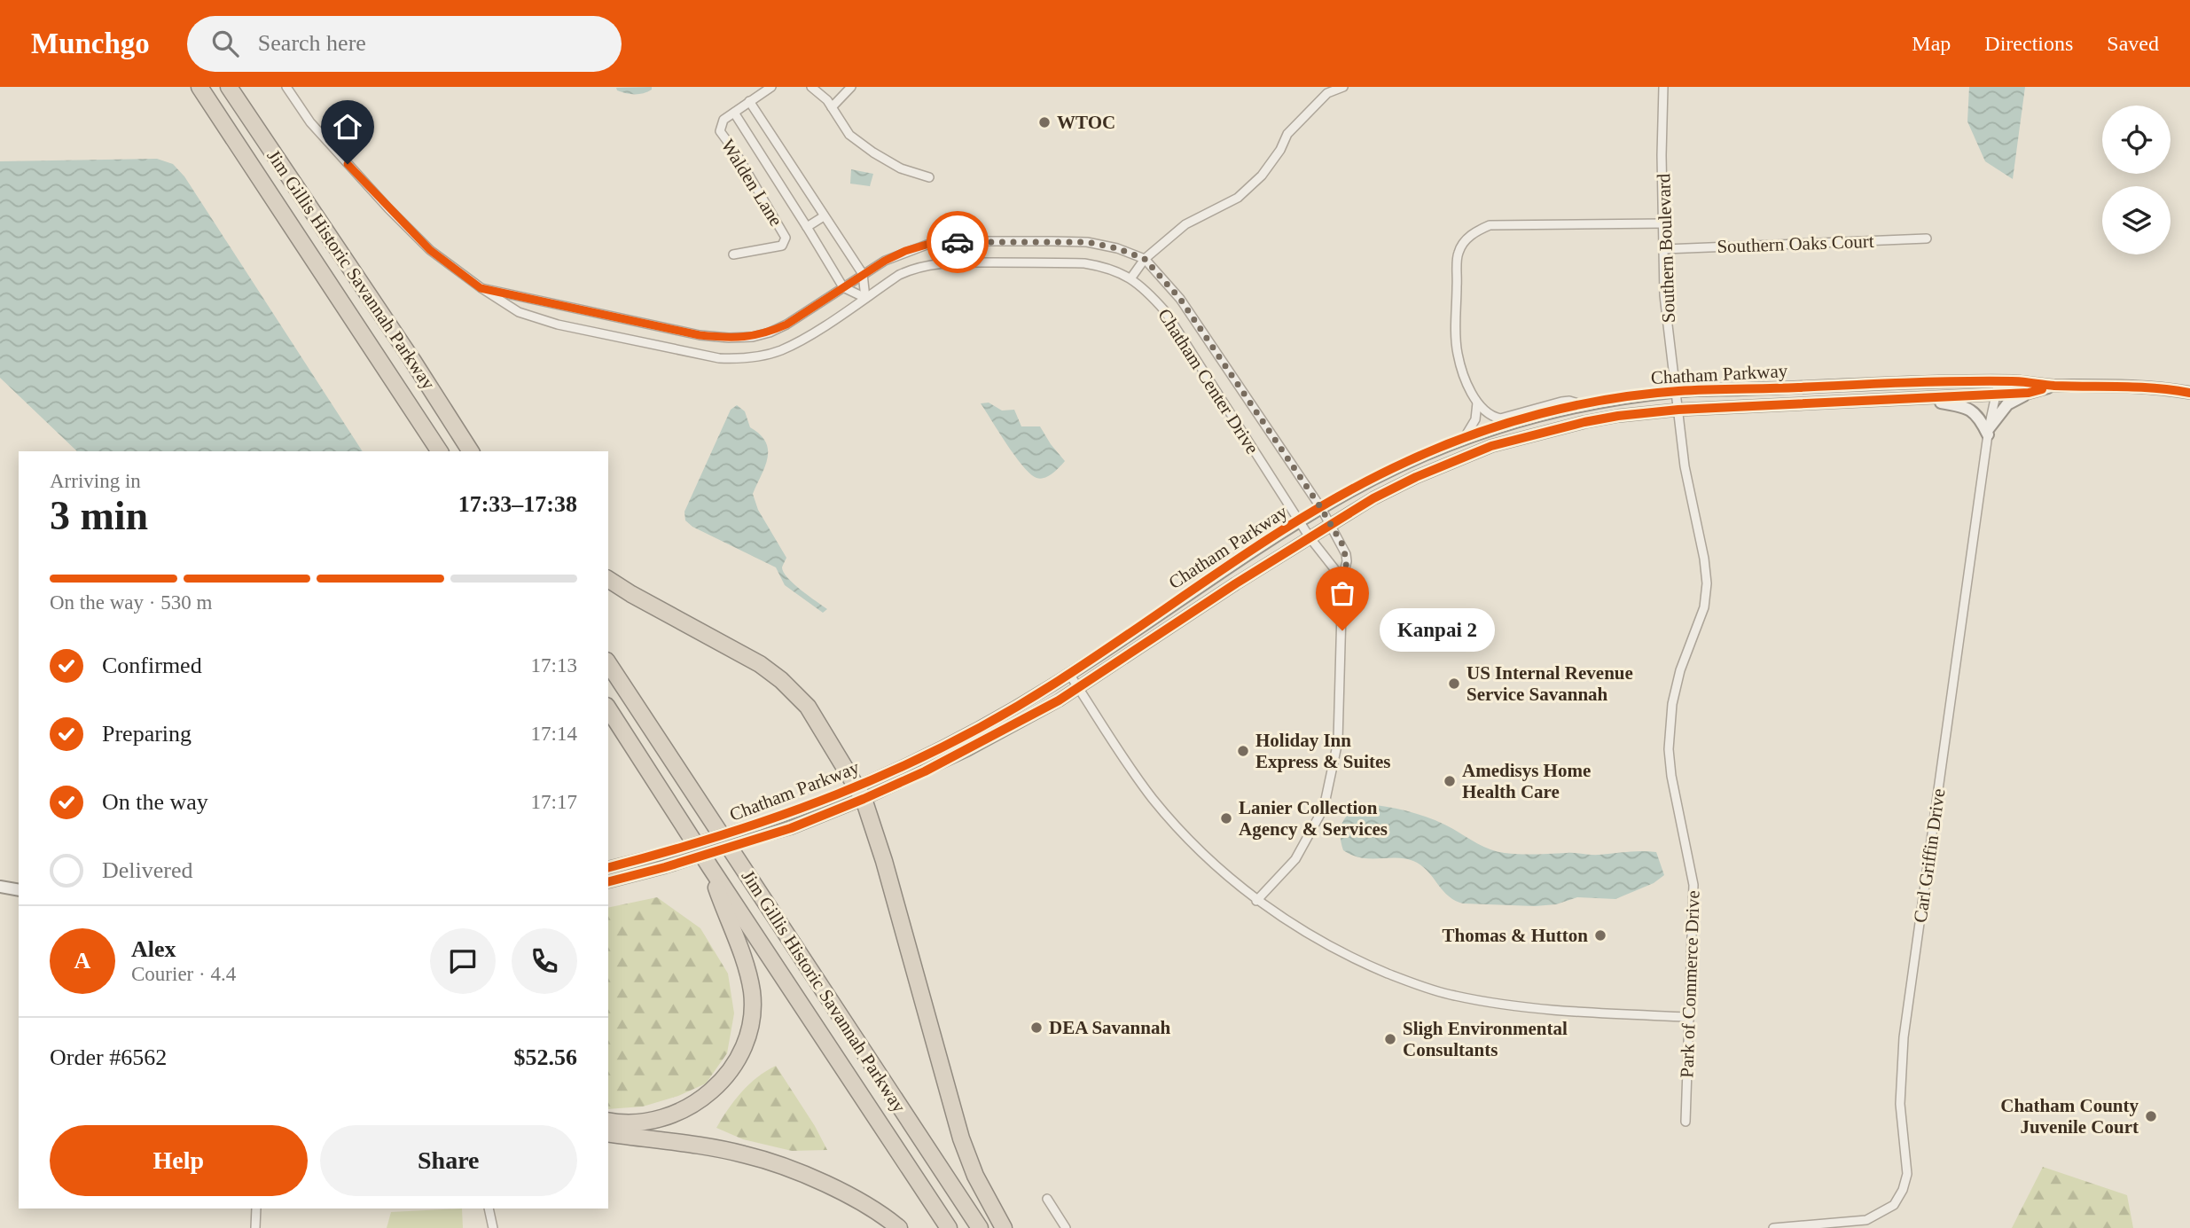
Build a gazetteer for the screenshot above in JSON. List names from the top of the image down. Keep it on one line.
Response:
{"streets":{"highway":["Jim Gillis Historic Savannah Parkway"],"main road":["Chatham Parkway"],"street":["Walden Lane","Southern Oaks Court","Southern Boulevard","Chatham Center Drive","Carl Griffin Drive","Park of Commerce Drive"]},"crossings":[["Walden Lane","Chatham Center Drive"],["Southern Oaks Court","Southern Boulevard"],["Southern Boulevard","Chatham Parkway"],["Southern Boulevard","Park of Commerce Drive"],["Chatham Parkway","Chatham Center Drive"],["Chatham Parkway","Carl Griffin Drive"],["Chatham Parkway","Park of Commerce Drive"]],"places":["WTOC","Kanpai 2","US Internal Revenue Service Savannah","Holiday Inn Express & Suites","Amedisys Home Health Care","Lanier Collection Agency & Services","Thomas & Hutton","DEA Savannah","Sligh Environmental Consultants","Chatham County Juvenile Court"],"page":{"header":"Munchgo","search":"Search here","nav":["Map","Directions","Saved"],"heading":["3 min","Arriving in","17:33–17:38"],"panel":["Alex","Courier · 4.4","Order #6562","$52.56"],"bar":"On the way · 530 m","bubble":"Kanpai 2","list":[["Confirmed","17:13"],["Preparing","17:14"],["On the way","17:17"],"Delivered"],"round":"A","buttons":["Help","Share"]}}
